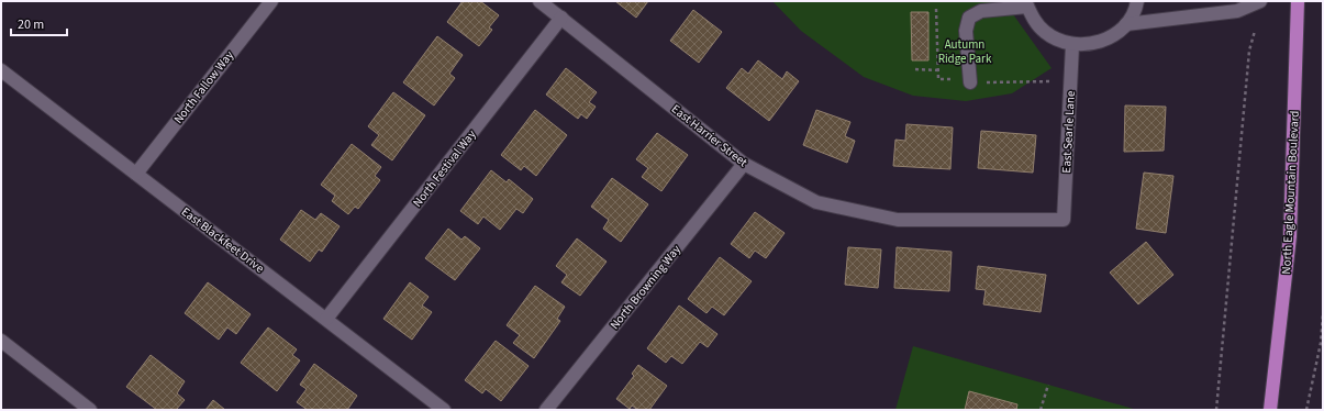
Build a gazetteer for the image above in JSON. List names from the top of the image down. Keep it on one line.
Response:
{"streets":{"main road":["North Eagle Mountain Boulevard"],"street":["North Fallow Way","East Searle Lane","East Harrier Street","North Festival Way","East Blackfeet Drive","North Browning Way"]},"crossings":[["North Fallow Way","East Blackfeet Drive"],["East Searle Lane","East Harrier Street"],["East Harrier Street","North Festival Way"],["East Harrier Street","North Browning Way"],["North Festival Way","East Blackfeet Drive"]],"parks":["Autumn Ridge Park"],"scale_bar":"20 m"}
